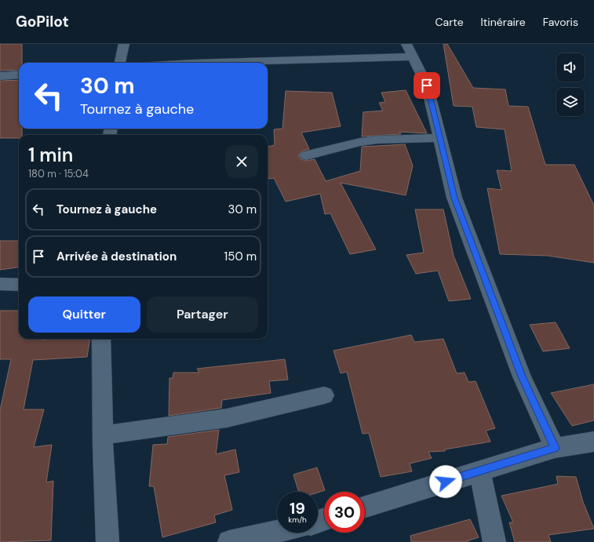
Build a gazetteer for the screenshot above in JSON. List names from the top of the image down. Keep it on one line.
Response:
{"page":{"header":"GoPilot","nav":["Carte","Itinéraire","Favoris"],"turn":["30 m","Tournez à gauche"],"heading":["1 min","180 m · 15:04"],"list":[{"name":"Tournez à gauche","value":"30 m"},{"name":"Arrivée à destination","value":"150 m"}],"buttons":["Quitter","Partager"],"speed":"19 km/h","limit":"30"}}
